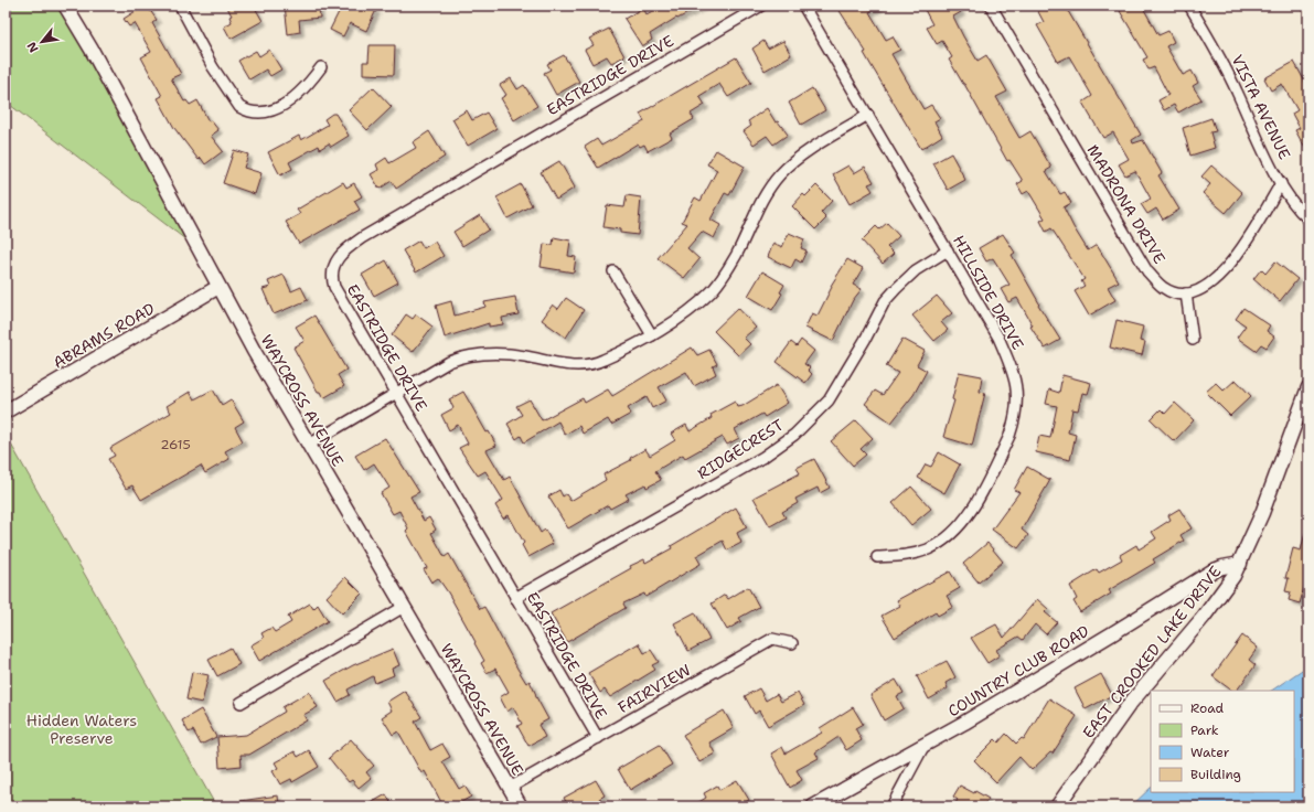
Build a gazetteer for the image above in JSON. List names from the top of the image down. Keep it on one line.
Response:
{"streets":{"street":["EASTRIDGE DRIVE","VISTA AVENUE","MADRONA DRIVE","HILLSIDE DRIVE","ABRAMS ROAD","WAYCROSS AVENUE","RIDGECREST","EAST CROOKED LAKE DRIVE","COUNTRY CLUB ROAD","FAIRVIEW"]},"crossings":[["EASTRIDGE DRIVE","RIDGECREST"],["EASTRIDGE DRIVE","FAIRVIEW"],["HILLSIDE DRIVE","RIDGECREST"],["ABRAMS ROAD","WAYCROSS AVENUE"],["WAYCROSS AVENUE","FAIRVIEW"],["EAST CROOKED LAKE DRIVE","COUNTRY CLUB ROAD"]],"parks":["Hidden Waters Preserve"],"house_numbers":["2615"],"legend":["Road","Park","Water","Building"],"north":"bottom left"}
